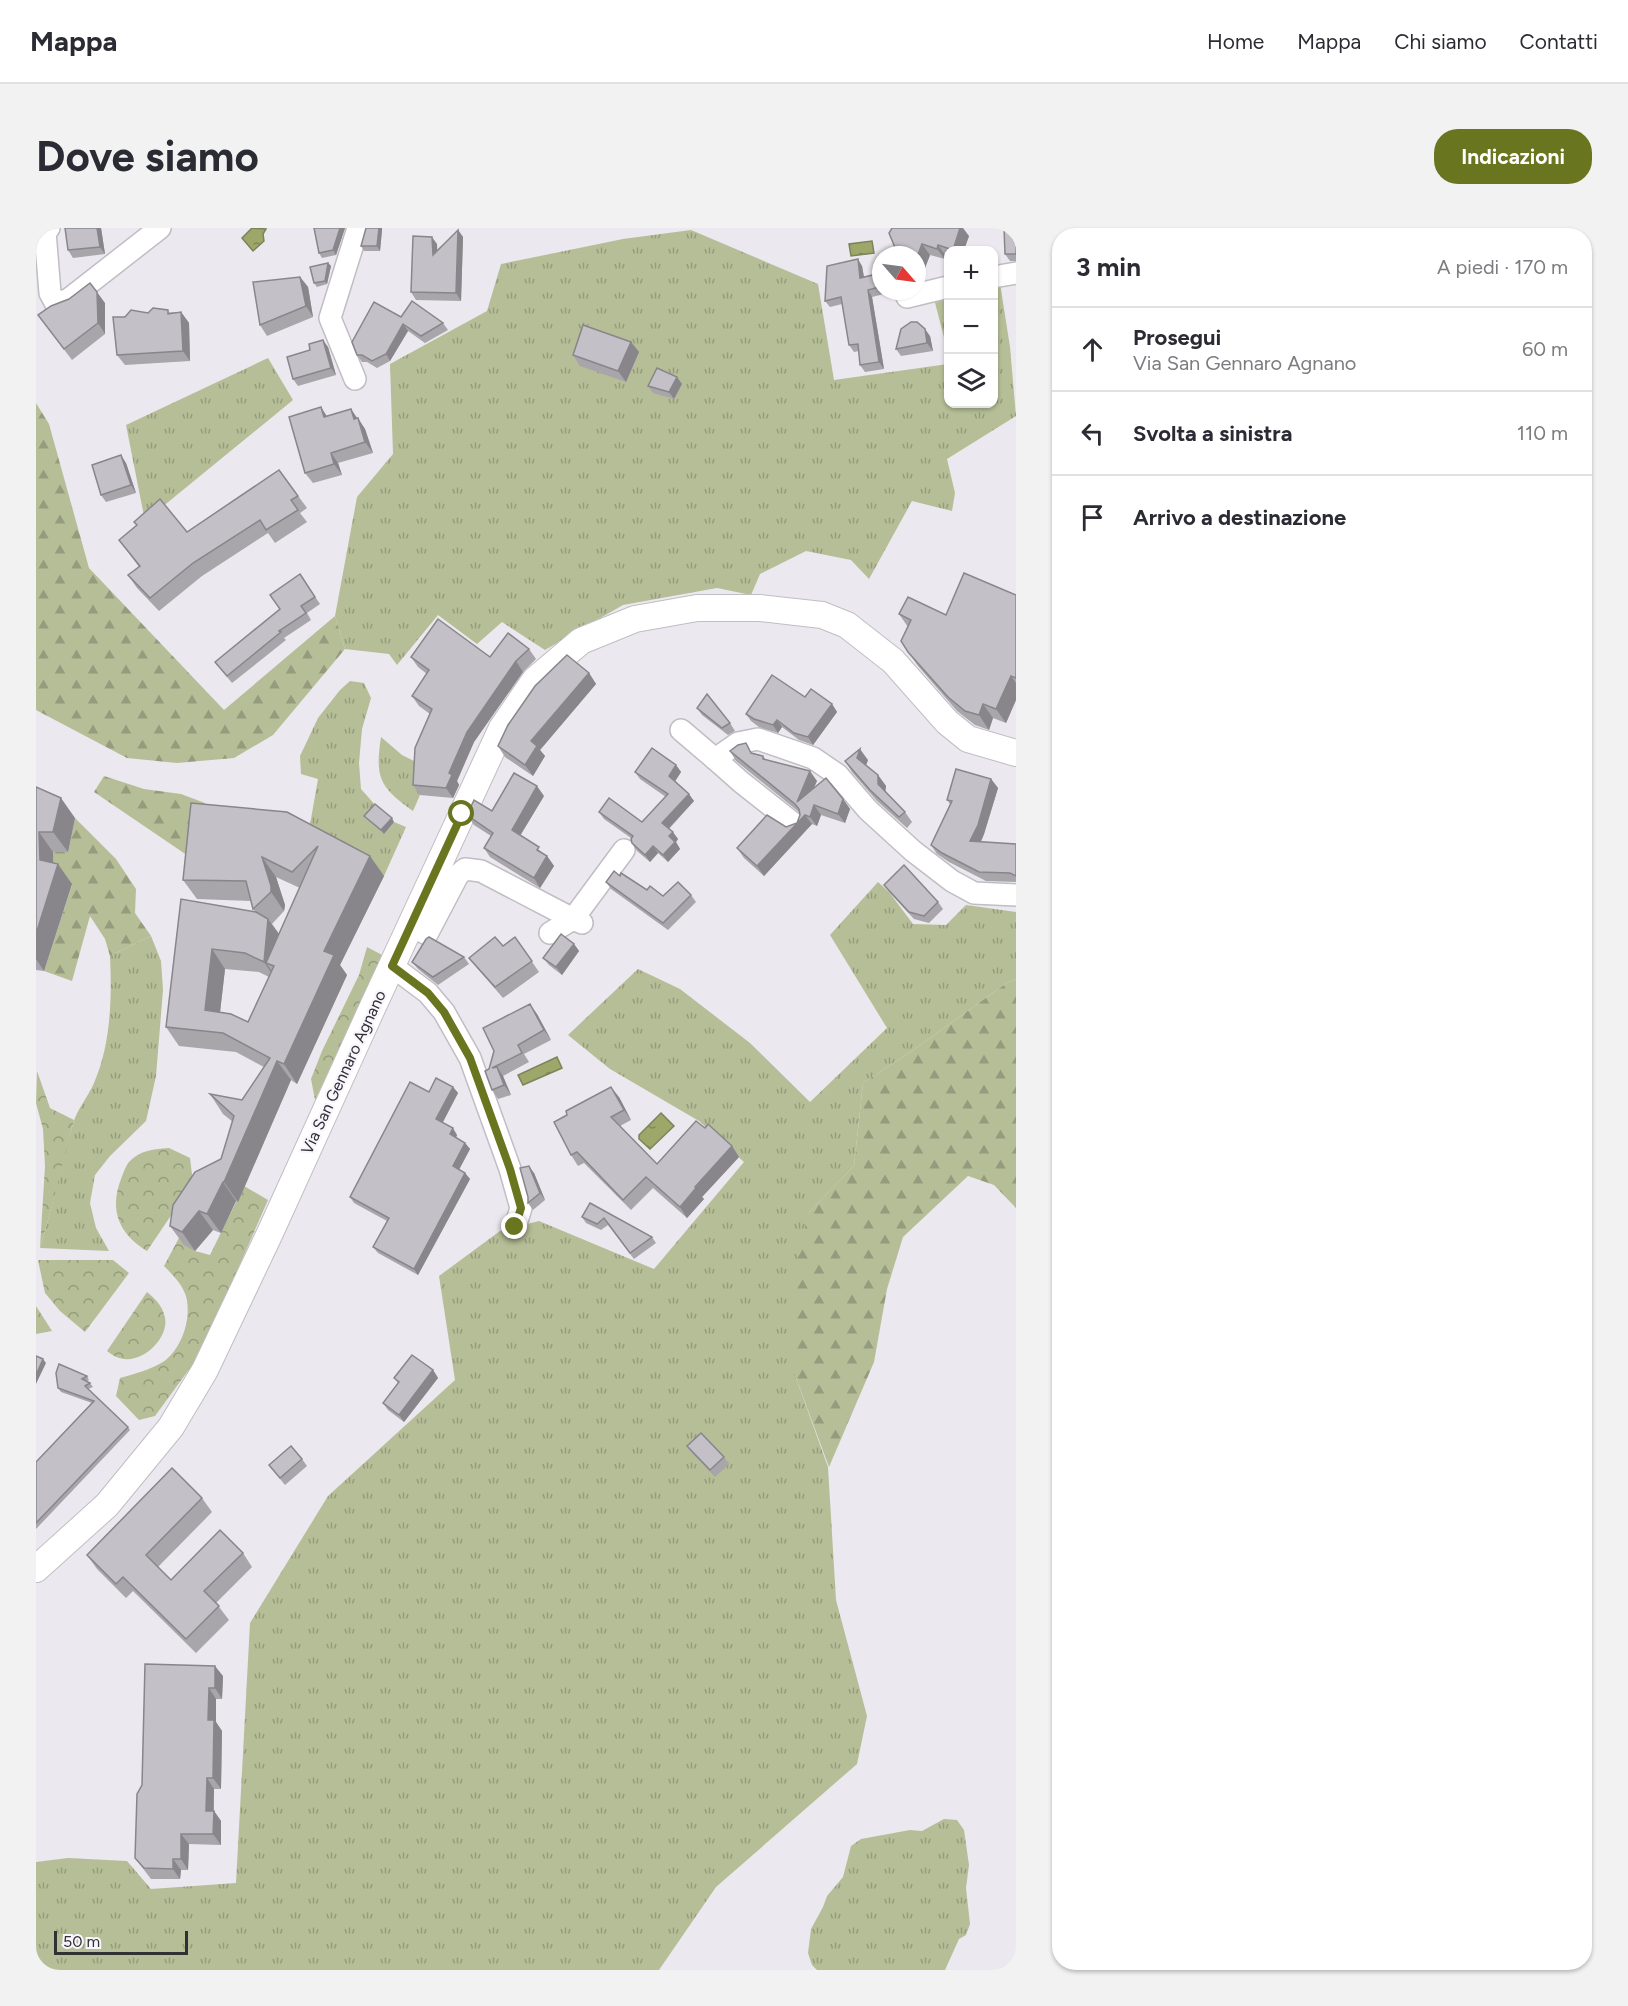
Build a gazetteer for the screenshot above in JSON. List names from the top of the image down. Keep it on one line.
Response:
{"streets":{"main road":["Via San Gennaro Agnano"]},"scale_bar":"50 m","north":"bottom right","page":{"header":"Mappa","nav":["Home","Mappa","Chi siamo","Contatti"],"buttons":"Indicazioni","title":"Dove siamo","heading":["3 min","A piedi · 170 m"],"map_buttons":["+","−"],"list":[["Prosegui","Via San Gennaro Agnano","60 m"],["Svolta a sinistra","110 m"],"Arrivo a destinazione"],"scale":"50 m"}}
